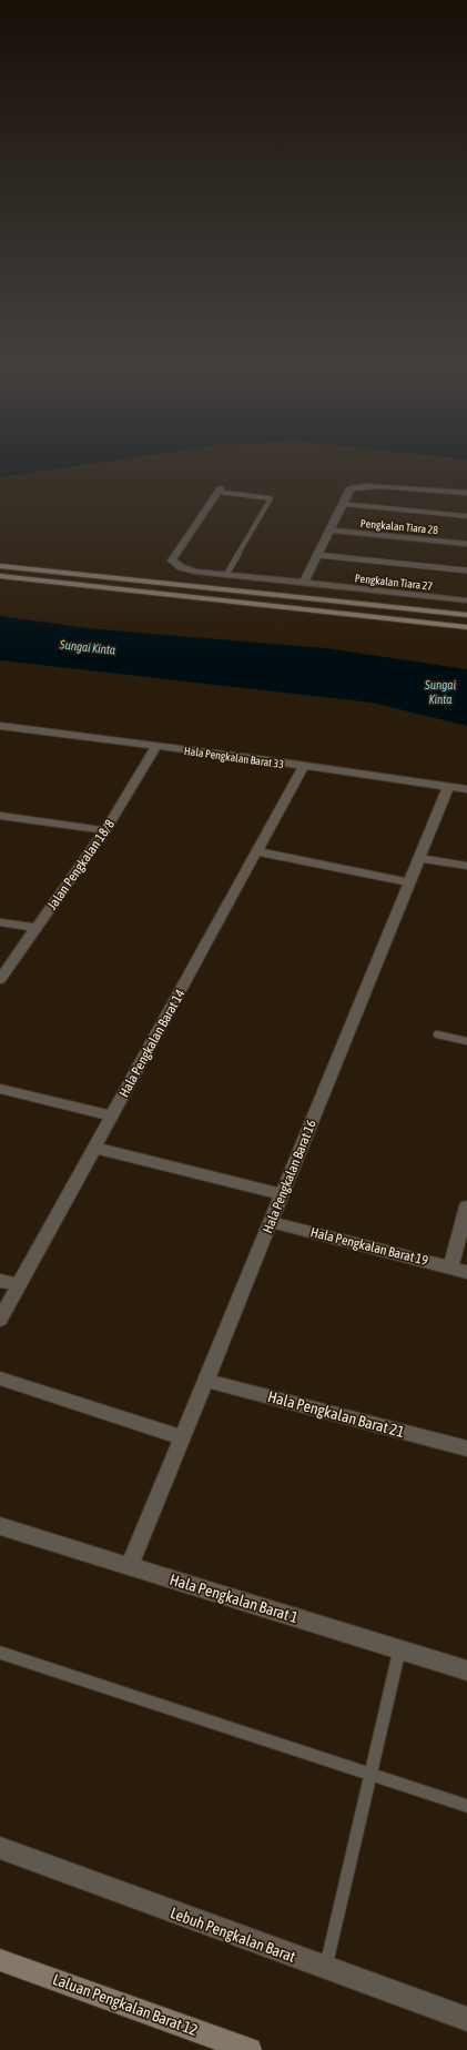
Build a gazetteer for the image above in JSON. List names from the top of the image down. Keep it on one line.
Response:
{"streets":{"street":["Pengkalan Tiara 28","Pengkalan Tiara 27","Hala Pengkalan Barat 33","Jalan Pengkalan 18/8","Hala Pengkalan Barat 14","Hala Pengkalan Barat 16","Hala Pengkalan Barat 19","Hala Pengkalan Barat 21","Hala Pengkalan Barat 1","Lebuh Pengkalan Barat","Laluan Pengkalan Barat 12"]},"crossings":[["Hala Pengkalan Barat 33","Jalan Pengkalan 18/8"],["Hala Pengkalan Barat 33","Hala Pengkalan Barat 14"],["Hala Pengkalan Barat 33","Hala Pengkalan Barat 16"],["Hala Pengkalan Barat 16","Hala Pengkalan Barat 19"],["Hala Pengkalan Barat 16","Hala Pengkalan Barat 21"],["Hala Pengkalan Barat 16","Hala Pengkalan Barat 1"]],"water":["Sungai Kinta"]}
